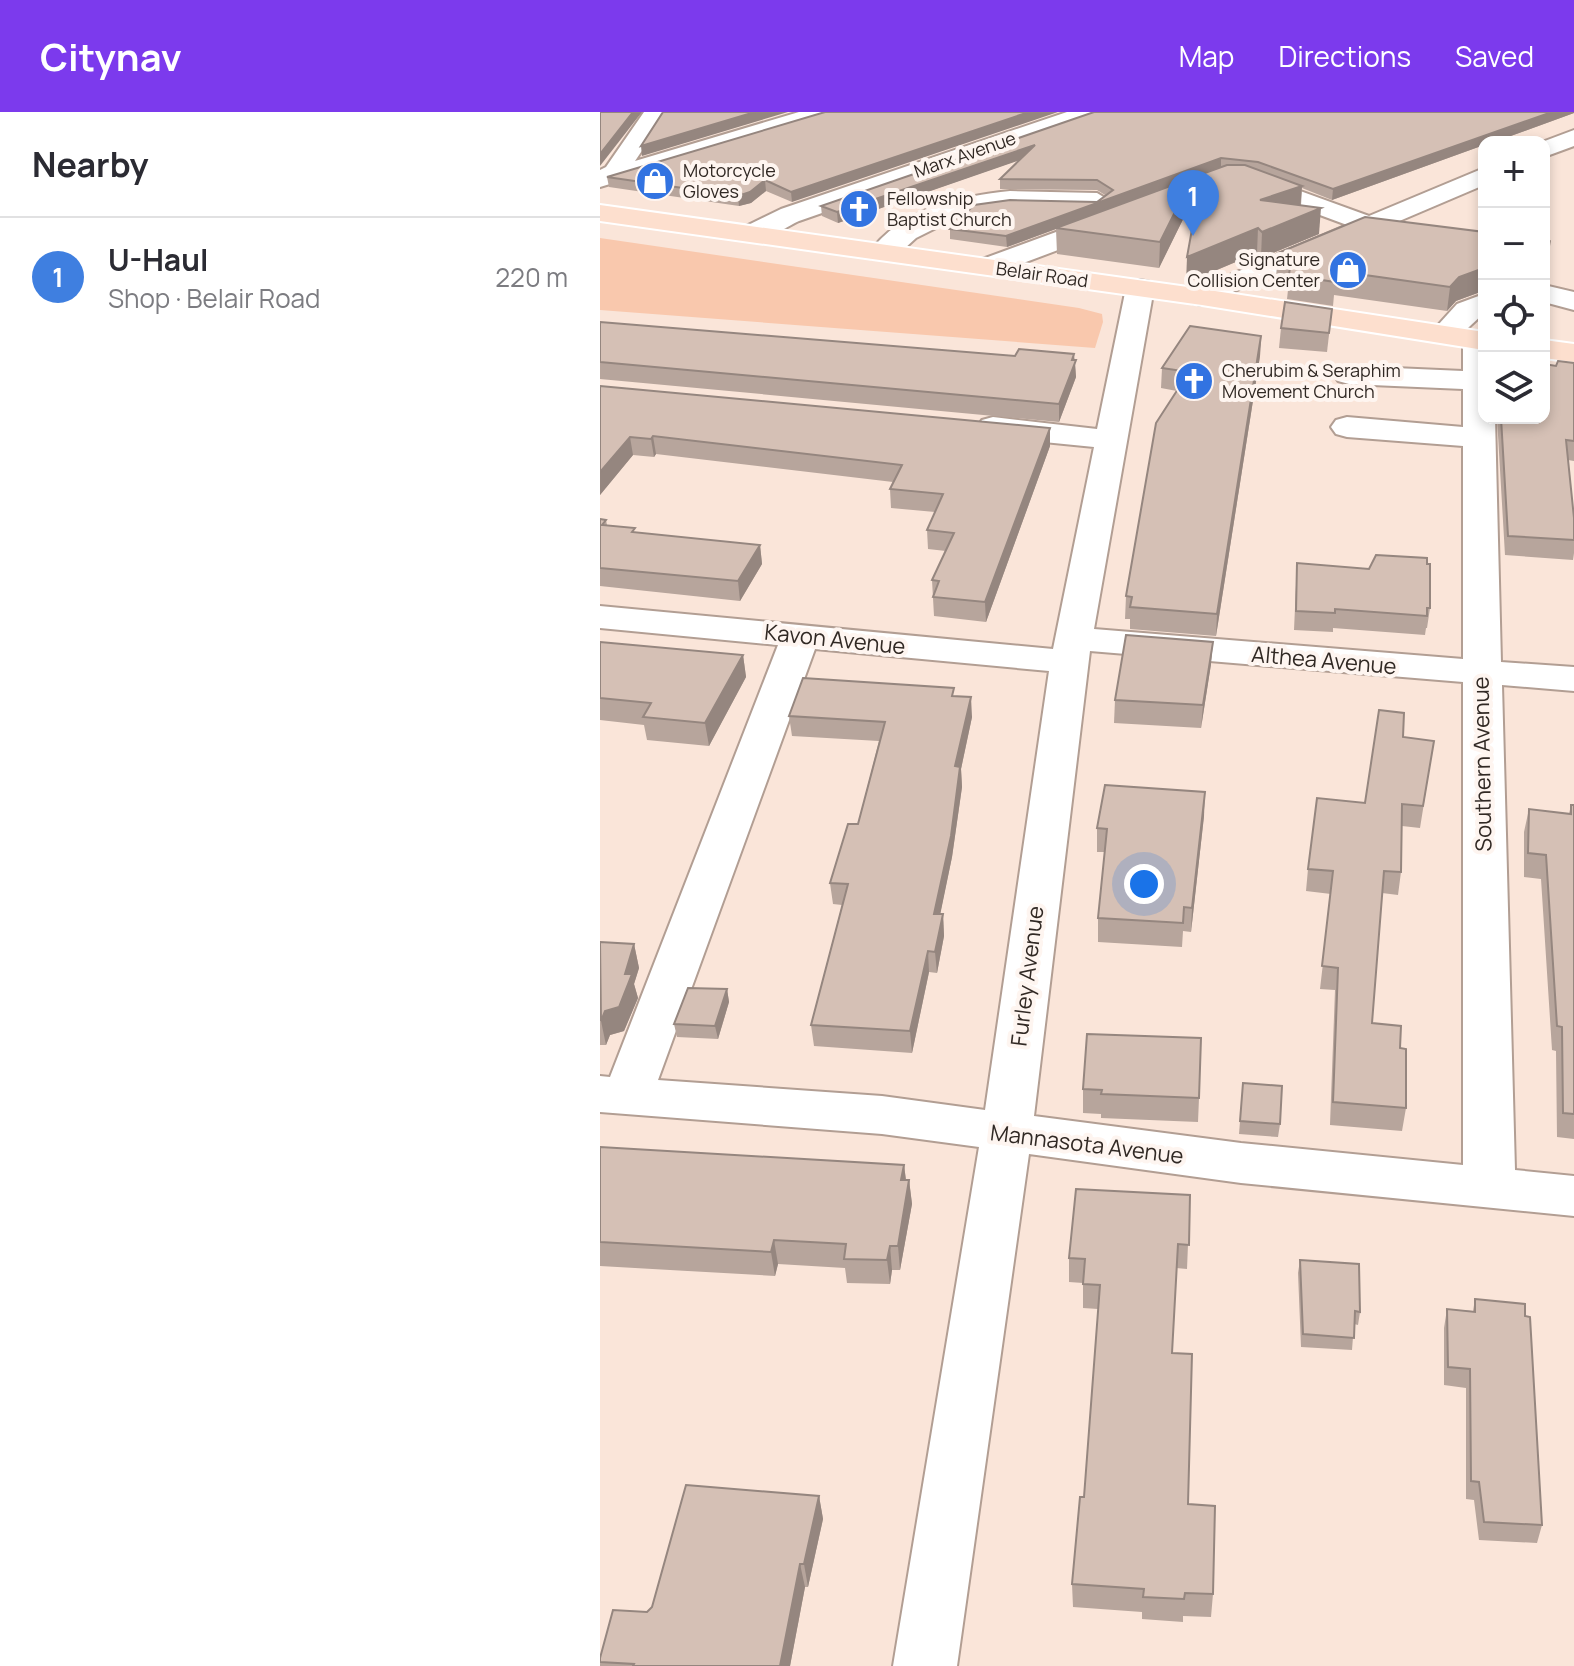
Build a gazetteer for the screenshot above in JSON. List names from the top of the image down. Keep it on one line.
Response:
{"streets":{"main road":["Belair Road"],"street":["Marx Avenue","Kavon Avenue","Althea Avenue","Southern Avenue","Furley Avenue","Mannasota Avenue"]},"crossings":[["Marx Avenue","Belair Road"],["Belair Road","Southern Avenue"],["Belair Road","Furley Avenue"],["Kavon Avenue","Althea Avenue"],["Kavon Avenue","Furley Avenue"],["Althea Avenue","Southern Avenue"],["Althea Avenue","Furley Avenue"],["Southern Avenue","Mannasota Avenue"],["Furley Avenue","Mannasota Avenue"]],"places":{"shop":["Motorcycle Gloves","Signature Collision Center"],"church":["Fellowship Baptist Church","Cherubim & Seraphim Movement Church"]},"page":{"header":"Citynav","nav":["Map","Directions","Saved"],"heading":"Nearby","map_buttons":["+","−"],"pins":"1","list":[{"mark":"1","name":"U-Haul","note":"Shop · Belair Road","value":"220 m"}]}}
